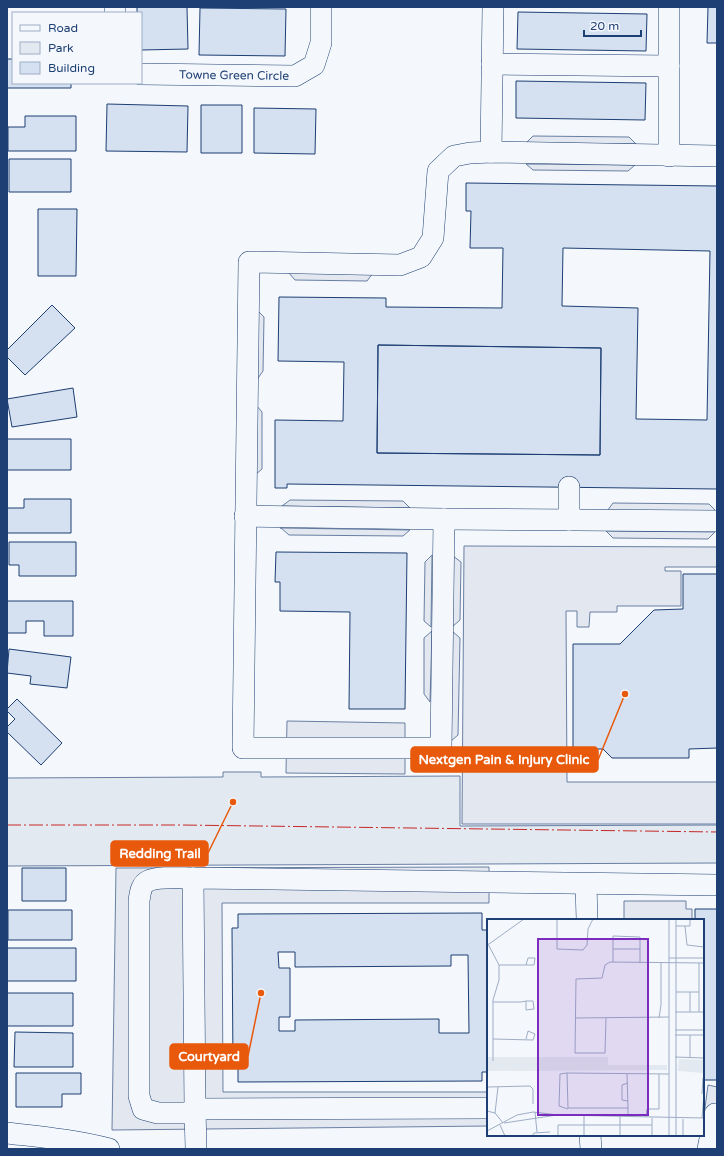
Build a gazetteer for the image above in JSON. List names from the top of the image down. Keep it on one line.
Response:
{"streets":{"street":["Towne Green Circle"]},"places":["Nextgen Pain & Injury Clinic","Redding Trail","Courtyard"],"legend":["Road","Park","Building"],"scale_bar":"20 m"}
